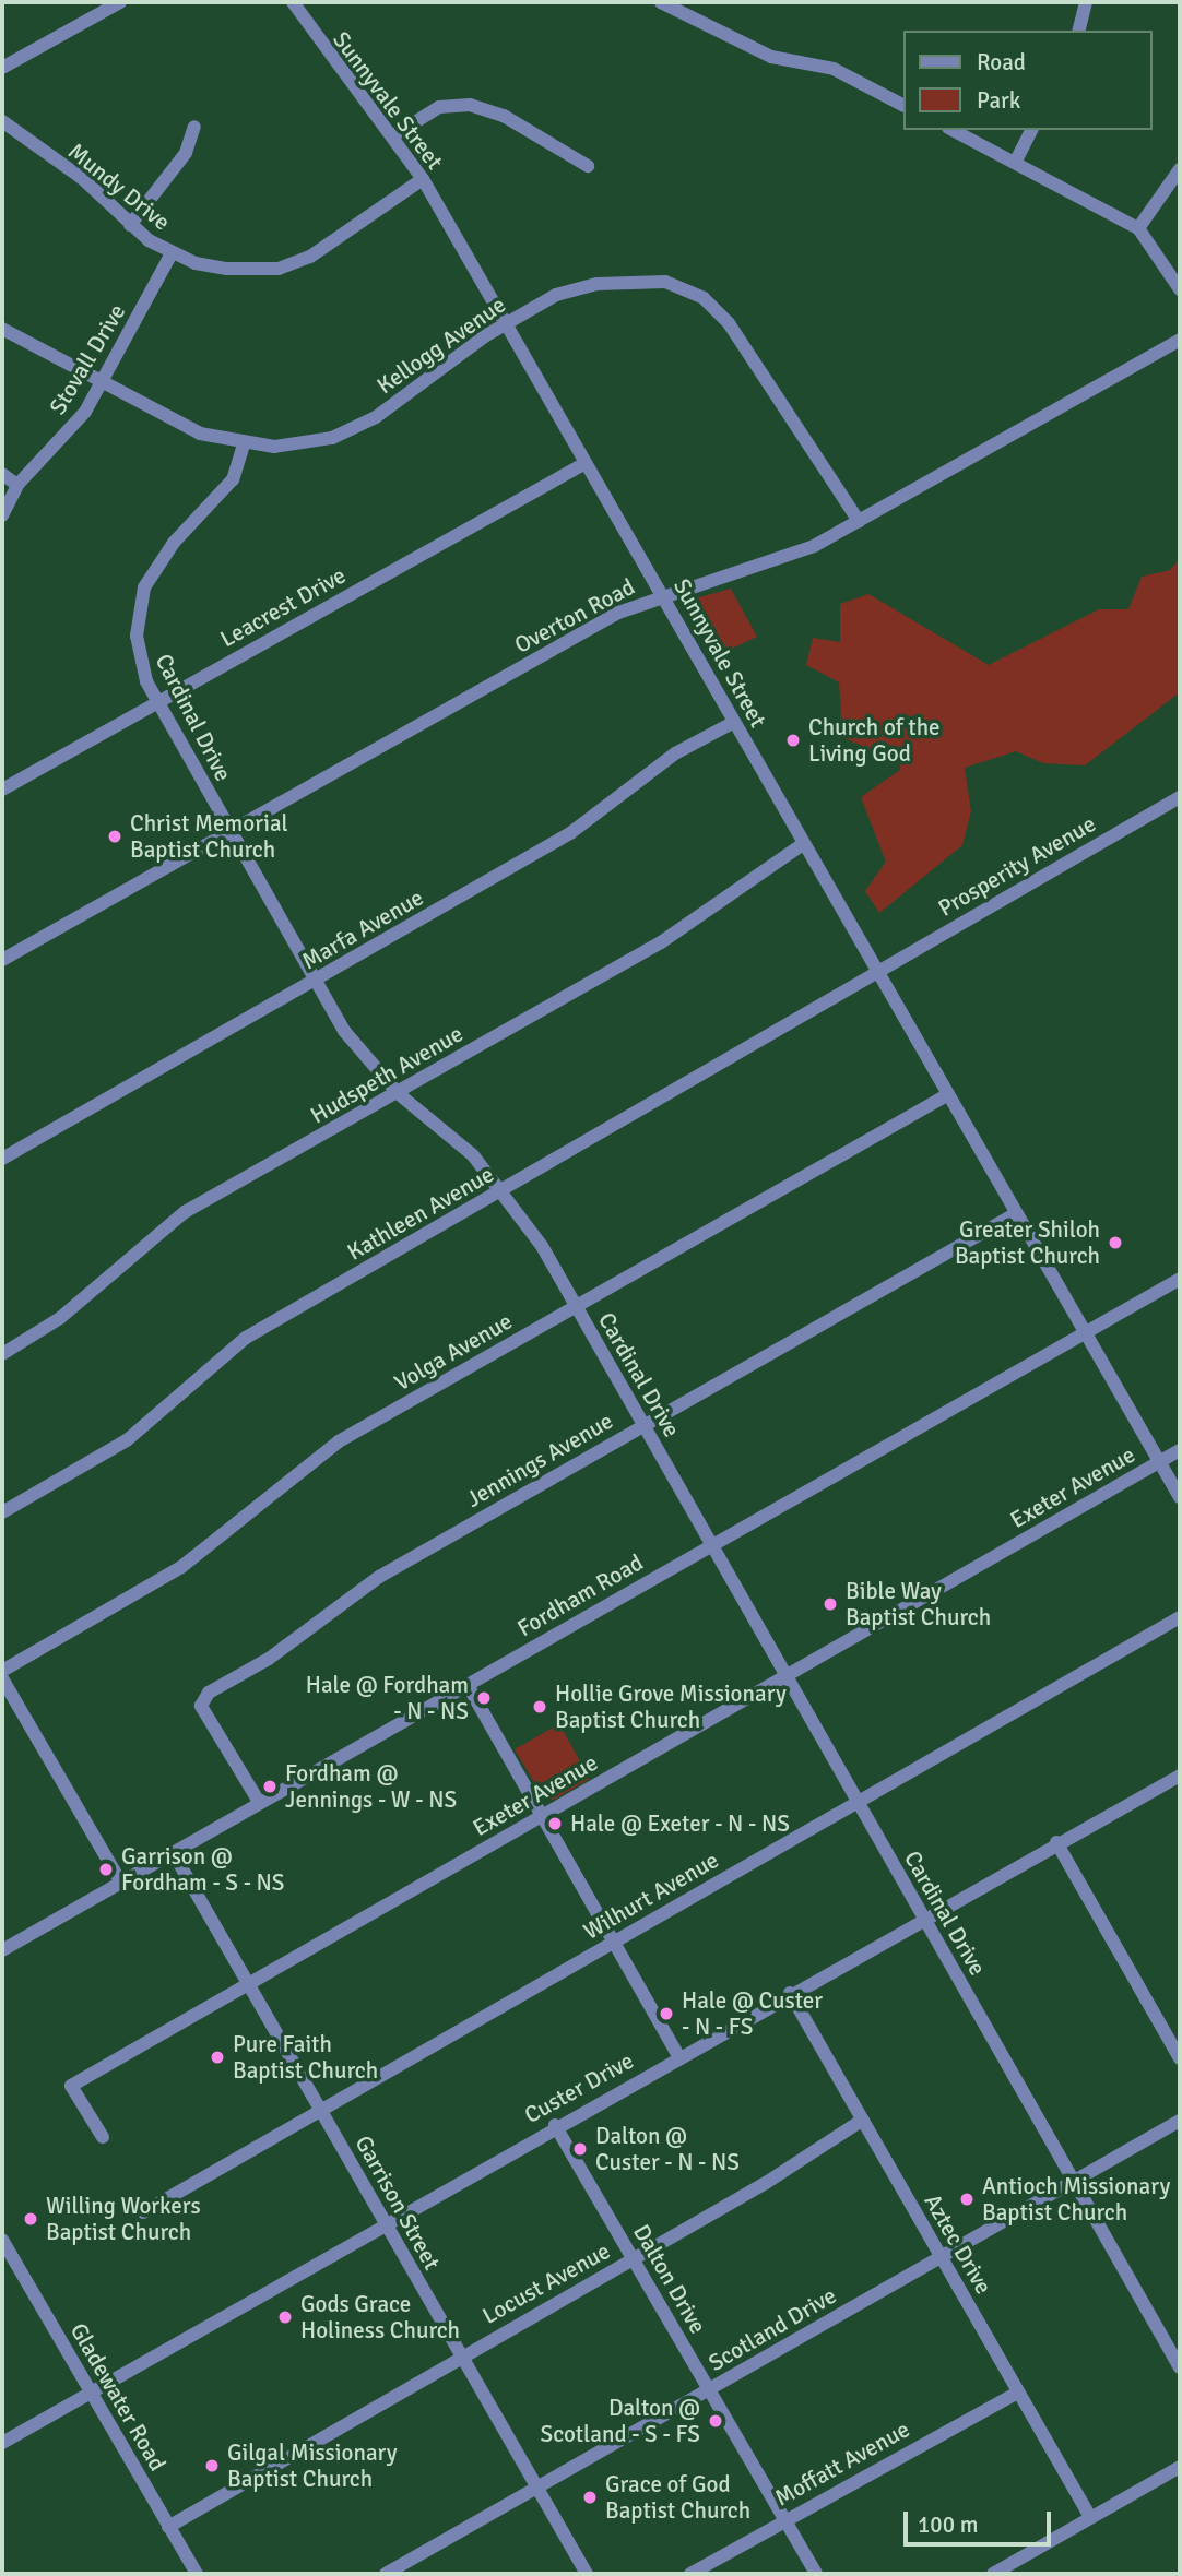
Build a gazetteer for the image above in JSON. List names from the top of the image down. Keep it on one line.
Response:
{"streets":{"street":["Sunnyvale Street","Mundy Drive","Kellogg Avenue","Stovall Drive","Leacrest Drive","Overton Road","Cardinal Drive","Prosperity Avenue","Marfa Avenue","Hudspeth Avenue","Kathleen Avenue","Volga Avenue","Jennings Avenue","Exeter Avenue","Fordham Road","Wilhurt Avenue","Custer Drive","Garrison Street","Aztec Drive","Dalton Drive","Locust Avenue","Scotland Drive","Gladewater Road","Moffatt Avenue"]},"crossings":[["Sunnyvale Street","Mundy Drive"],["Sunnyvale Street","Kellogg Avenue"],["Sunnyvale Street","Leacrest Drive"],["Sunnyvale Street","Overton Road"],["Sunnyvale Street","Prosperity Avenue"],["Sunnyvale Street","Marfa Avenue"],["Sunnyvale Street","Hudspeth Avenue"],["Sunnyvale Street","Kathleen Avenue"],["Sunnyvale Street","Volga Avenue"],["Sunnyvale Street","Jennings Avenue"],["Sunnyvale Street","Exeter Avenue"],["Sunnyvale Street","Fordham Road"],["Mundy Drive","Stovall Drive"],["Kellogg Avenue","Stovall Drive"],["Kellogg Avenue","Overton Road"],["Kellogg Avenue","Cardinal Drive"],["Leacrest Drive","Cardinal Drive"],["Overton Road","Cardinal Drive"],["Cardinal Drive","Marfa Avenue"],["Cardinal Drive","Hudspeth Avenue"],["Cardinal Drive","Kathleen Avenue"],["Cardinal Drive","Volga Avenue"],["Cardinal Drive","Jennings Avenue"],["Cardinal Drive","Exeter Avenue"],["Cardinal Drive","Fordham Road"],["Cardinal Drive","Wilhurt Avenue"],["Cardinal Drive","Custer Drive"],["Cardinal Drive","Scotland Drive"],["Prosperity Avenue","Kathleen Avenue"],["Jennings Avenue","Fordham Road"],["Exeter Avenue","Garrison Street"],["Fordham Road","Garrison Street"],["Wilhurt Avenue","Garrison Street"],["Custer Drive","Garrison Street"],["Custer Drive","Aztec Drive"],["Custer Drive","Dalton Drive"],["Custer Drive","Gladewater Road"],["Garrison Street","Locust Avenue"],["Garrison Street","Scotland Drive"],["Aztec Drive","Locust Avenue"],["Aztec Drive","Scotland Drive"],["Aztec Drive","Moffatt Avenue"],["Dalton Drive","Locust Avenue"],["Dalton Drive","Scotland Drive"],["Dalton Drive","Moffatt Avenue"],["Locust Avenue","Gladewater Road"]],"places":["Church of the Living God","Christ Memorial Baptist Church","Greater Shiloh Baptist Church","Bible Way Baptist Church","Hale @ Fordham - N - NS","Hollie Grove Missionary Baptist Church","Fordham @ Jennings - W - NS","Hale @ Exeter - N - NS","Garrison @ Fordham - S - NS","Hale @ Custer - N - FS","Pure Faith Baptist Church","Dalton @ Custer - N - NS","Antioch Missionary Baptist Church","Willing Workers Baptist Church","Gods Grace Holiness Church","Dalton @ Scotland - S - FS","Gilgal Missionary Baptist Church","Grace of God Baptist Church"],"legend":["Road","Park"],"scale_bar":"100 m"}
